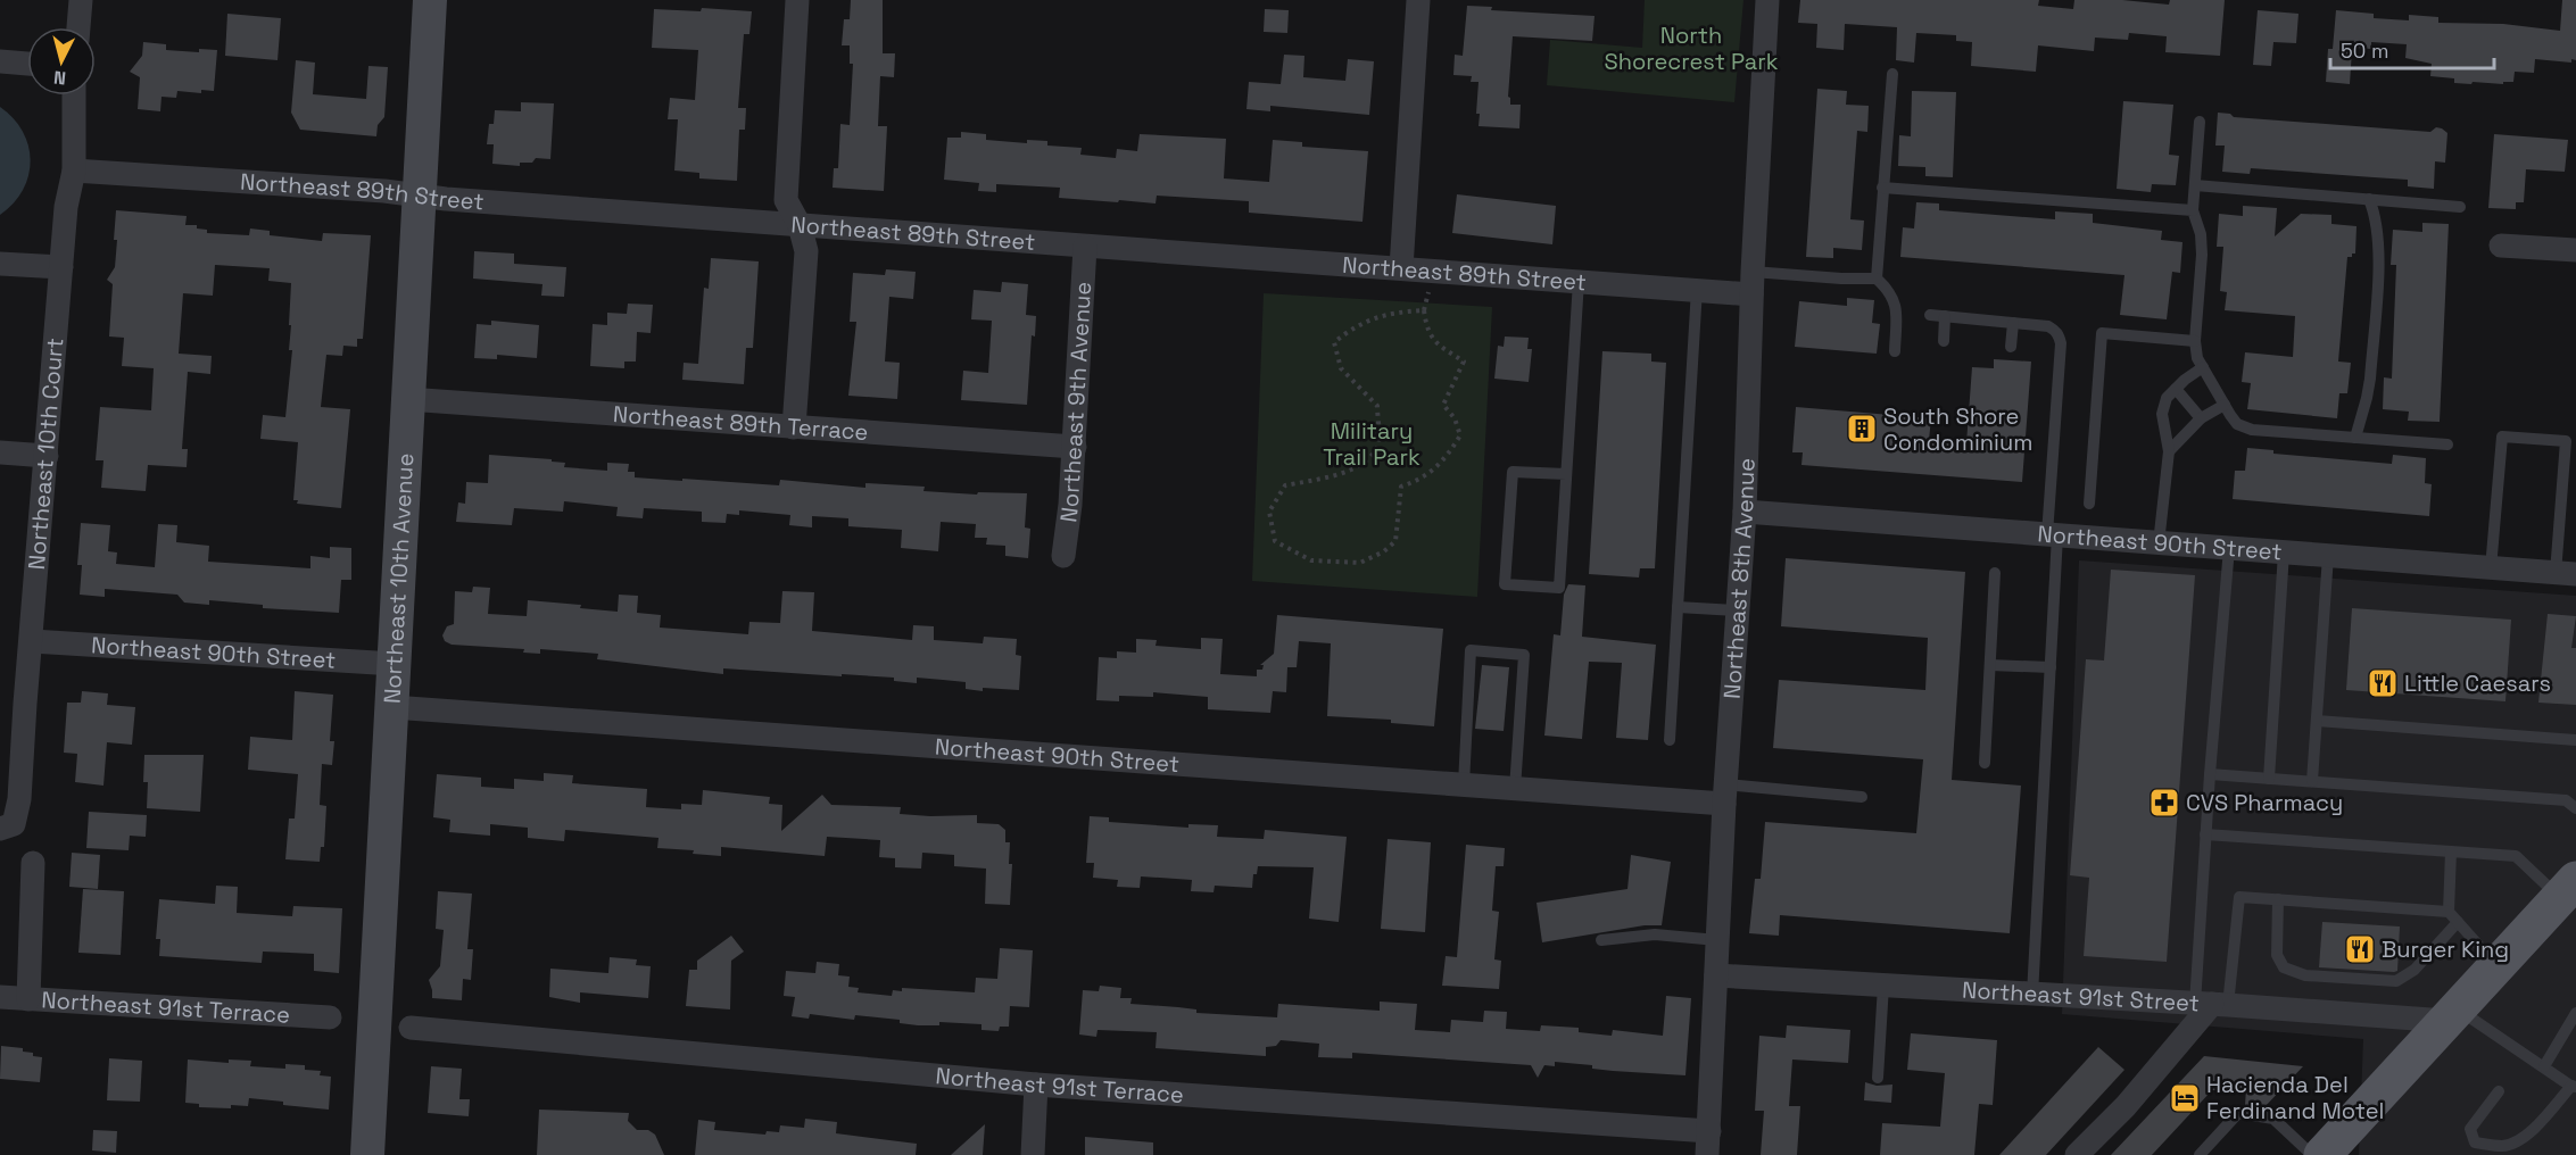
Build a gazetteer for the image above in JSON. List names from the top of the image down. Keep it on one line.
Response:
{"streets":{"street":["Northeast 89th Street","Northeast 9th Avenue","Northeast 89th Terrace","Northeast 10th Court","Northeast 90th Street","Northeast 10th Avenue","Northeast 8th Avenue","Northeast 91st Street","Northeast 91st Terrace"]},"crossings":[["Northeast 89th Street","Northeast 9th Avenue"],["Northeast 89th Street","Northeast 10th Court"],["Northeast 89th Street","Northeast 10th Avenue"],["Northeast 89th Street","Northeast 8th Avenue"],["Northeast 9th Avenue","Northeast 89th Terrace"],["Northeast 89th Terrace","Northeast 10th Avenue"],["Northeast 10th Court","Northeast 90th Street"],["Northeast 90th Street","Northeast 10th Avenue"],["Northeast 90th Street","Northeast 8th Avenue"],["Northeast 8th Avenue","Northeast 91st Street"],["Northeast 8th Avenue","Northeast 91st Terrace"]],"parks":["North Shorecrest Park","Military Trail Park"],"places":{"building":["South Shore Condominium"],"restaurant":["Little Caesars","Burger King"],"pharmacy":["CVS Pharmacy"],"hotel":["Hacienda Del Ferdinand Motel"]},"scale_bar":"50 m","north":"bottom"}
